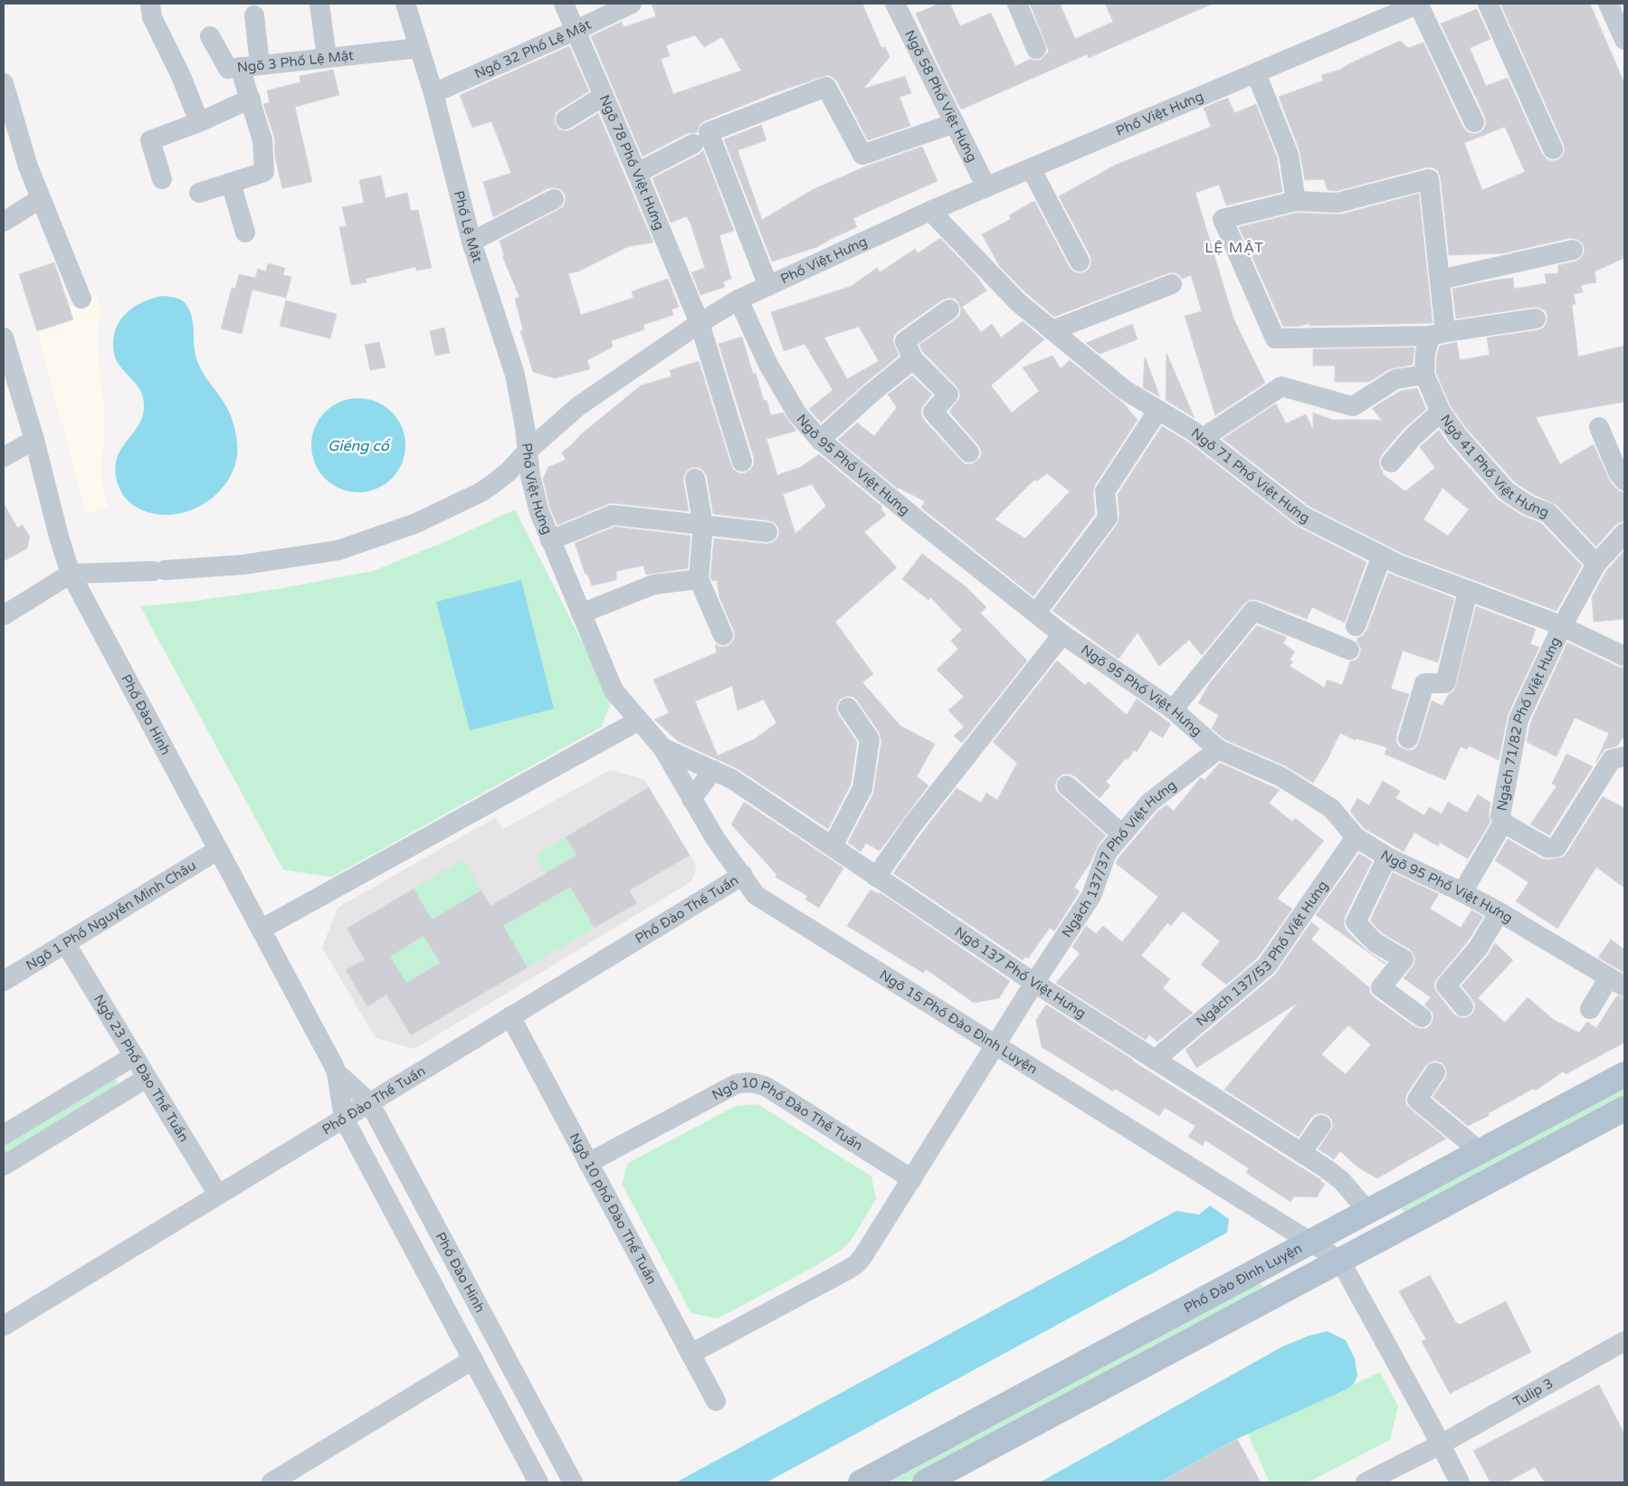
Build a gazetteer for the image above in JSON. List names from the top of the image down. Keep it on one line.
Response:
{"streets":{"main road":["Phố Đào Đình Luyện"],"street":["Ngõ 32 Phố Lệ Mật","Ngõ 3 Phố Lệ Mật","Ngõ 58 Phố Việt Hưng","Phố Việt Hưng","Ngõ 78 Phố Việt Hưng","Phố Lệ Mật","Ngõ 95 Phố Việt Hưng","Ngõ 41 Phố Việt Hưng","Ngõ 71 Phố Việt Hưng","Phố Đào Hinh","Ngách 71/82 Phố Việt Hưng","Ngách 137/37 Phố Việt Hưng","Phố Đào Thế Tuấn","Ngõ 1 Phố Nguyễn Minh Châu","Ngách 137/53 Phố Việt Hưng","Ngõ 137 Phố Việt Hưng","Ngõ 15 Phố Đào Đình Luyện","Ngõ 23 Phố Đào Thế Tuấn","Ngõ 10 Phố Đào Thế Tuấn","Ngõ 10 phố Đào Thế Tuấn","Tulip 3"]},"crossings":[["Ngõ 32 Phố Lệ Mật","Ngõ 78 Phố Việt Hưng"],["Ngõ 32 Phố Lệ Mật","Phố Lệ Mật"],["Ngõ 3 Phố Lệ Mật","Phố Lệ Mật"],["Ngõ 58 Phố Việt Hưng","Phố Việt Hưng"],["Phố Việt Hưng","Ngõ 78 Phố Việt Hưng"],["Phố Việt Hưng","Phố Lệ Mật"],["Phố Việt Hưng","Ngõ 95 Phố Việt Hưng"],["Phố Việt Hưng","Ngõ 71 Phố Việt Hưng"],["Phố Việt Hưng","Ngõ 15 Phố Đào Đình Luyện"],["Ngõ 95 Phố Việt Hưng","Ngách 71/82 Phố Việt Hưng"],["Ngõ 95 Phố Việt Hưng","Ngách 137/37 Phố Việt Hưng"],["Ngõ 95 Phố Việt Hưng","Ngách 137/53 Phố Việt Hưng"],["Ngõ 41 Phố Việt Hưng","Ngách 71/82 Phố Việt Hưng"],["Ngõ 71 Phố Việt Hưng","Ngách 71/82 Phố Việt Hưng"],["Phố Đào Hinh","Phố Đào Thế Tuấn"],["Phố Đào Hinh","Ngõ 1 Phố Nguyễn Minh Châu"],["Ngách 137/37 Phố Việt Hưng","Ngõ 137 Phố Việt Hưng"],["Phố Đào Thế Tuấn","Ngõ 15 Phố Đào Đình Luyện"],["Phố Đào Thế Tuấn","Ngõ 23 Phố Đào Thế Tuấn"],["Phố Đào Thế Tuấn","Ngõ 10 phố Đào Thế Tuấn"],["Ngõ 1 Phố Nguyễn Minh Châu","Ngõ 23 Phố Đào Thế Tuấn"],["Ngách 137/53 Phố Việt Hưng","Ngõ 137 Phố Việt Hưng"],["Ngõ 137 Phố Việt Hưng","Ngõ 15 Phố Đào Đình Luyện"],["Ngõ 137 Phố Việt Hưng","Phố Đào Đình Luyện"],["Ngõ 15 Phố Đào Đình Luyện","Phố Đào Đình Luyện"],["Ngõ 10 Phố Đào Thế Tuấn","Ngõ 10 phố Đào Thế Tuấn"]],"districts":["LỆ MẬT"],"water":["Giếng cổ"]}
